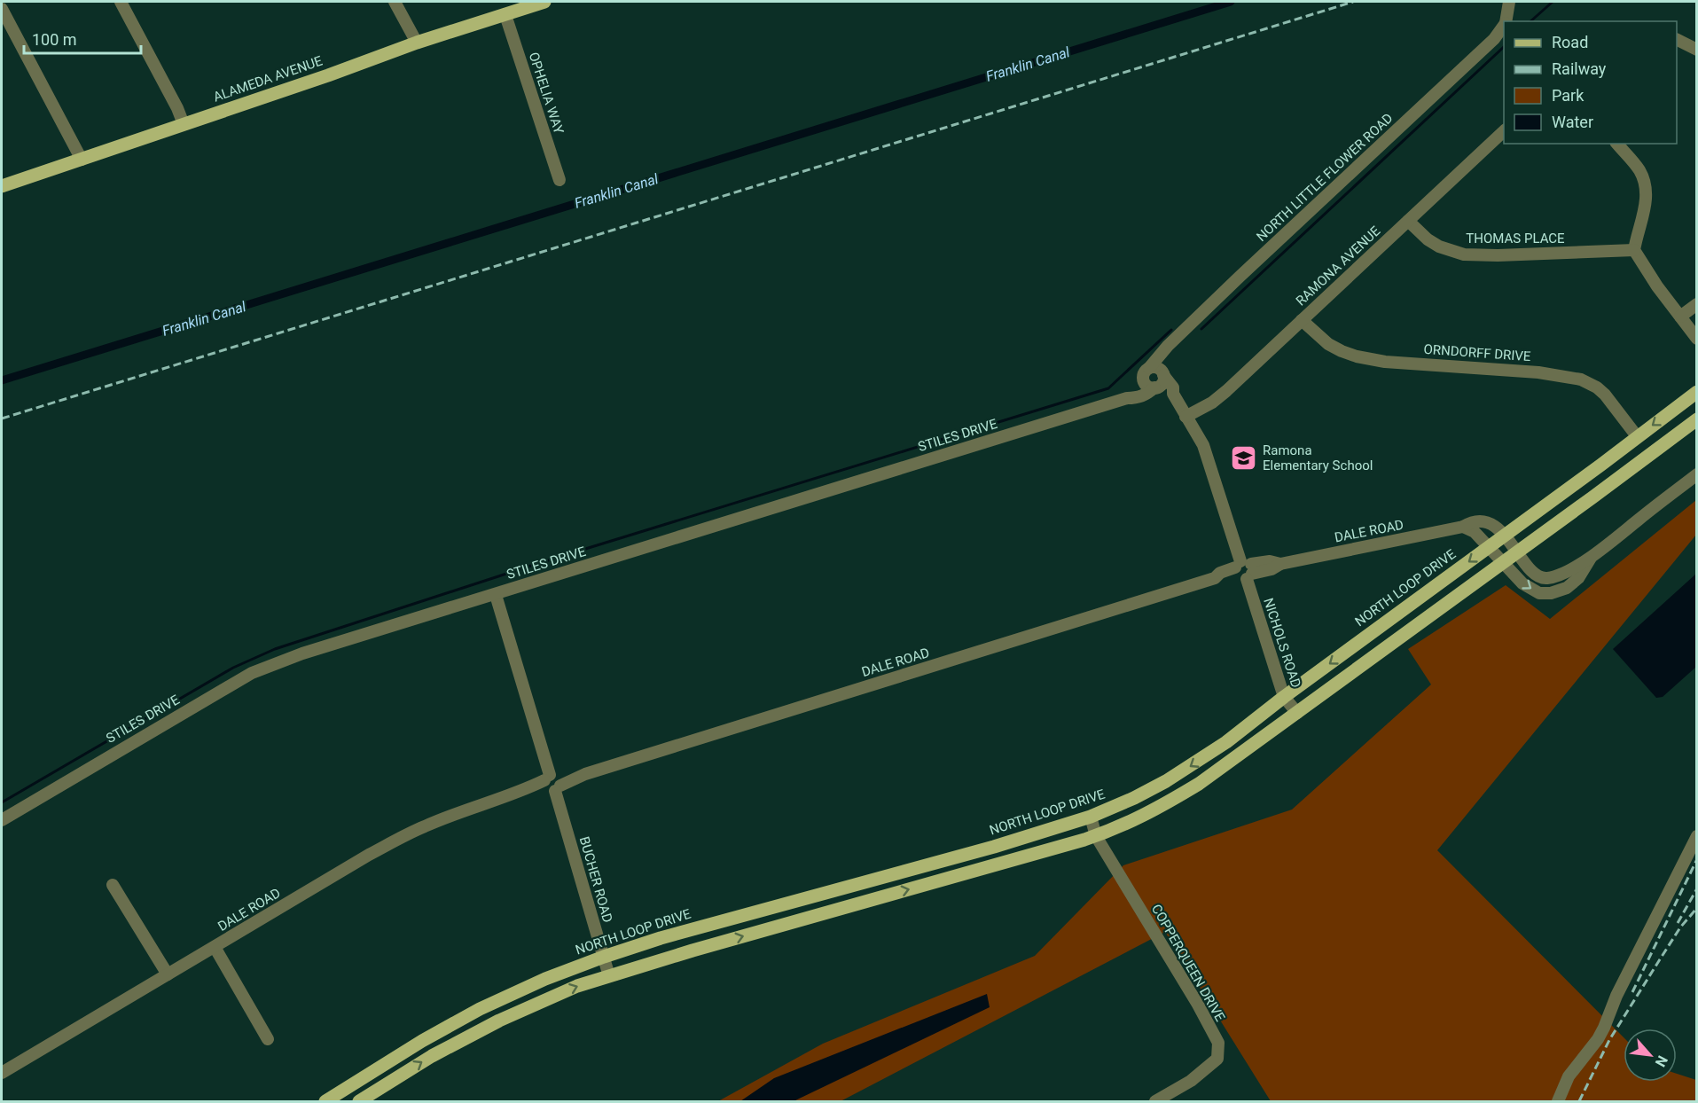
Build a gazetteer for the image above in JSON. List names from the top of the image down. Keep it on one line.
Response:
{"streets":{"main road":["ALAMEDA AVENUE","NORTH LOOP DRIVE"],"street":["OPHELIA WAY","NORTH LITTLE FLOWER ROAD","THOMAS PLACE","RAMONA AVENUE","ORNDORFF DRIVE","STILES DRIVE","DALE ROAD","NICHOLS ROAD","BUCHER ROAD","COPPERQUEEN DRIVE"]},"crossings":[["ALAMEDA AVENUE","OPHELIA WAY"],["NORTH LITTLE FLOWER ROAD","STILES DRIVE"],["NORTH LITTLE FLOWER ROAD","NICHOLS ROAD"],["THOMAS PLACE","RAMONA AVENUE"],["RAMONA AVENUE","ORNDORFF DRIVE"],["RAMONA AVENUE","NICHOLS ROAD"],["ORNDORFF DRIVE","NORTH LOOP DRIVE"],["STILES DRIVE","NICHOLS ROAD"],["STILES DRIVE","BUCHER ROAD"],["DALE ROAD","NORTH LOOP DRIVE"],["DALE ROAD","NICHOLS ROAD"],["DALE ROAD","BUCHER ROAD"],["NORTH LOOP DRIVE","NICHOLS ROAD"],["NORTH LOOP DRIVE","BUCHER ROAD"],["NORTH LOOP DRIVE","COPPERQUEEN DRIVE"]],"water":["Franklin Canal"],"places":{"school or university":["Ramona Elementary School"]},"legend":["Road","Railway","Park","Water"],"scale_bar":"100 m","north":"bottom right"}
